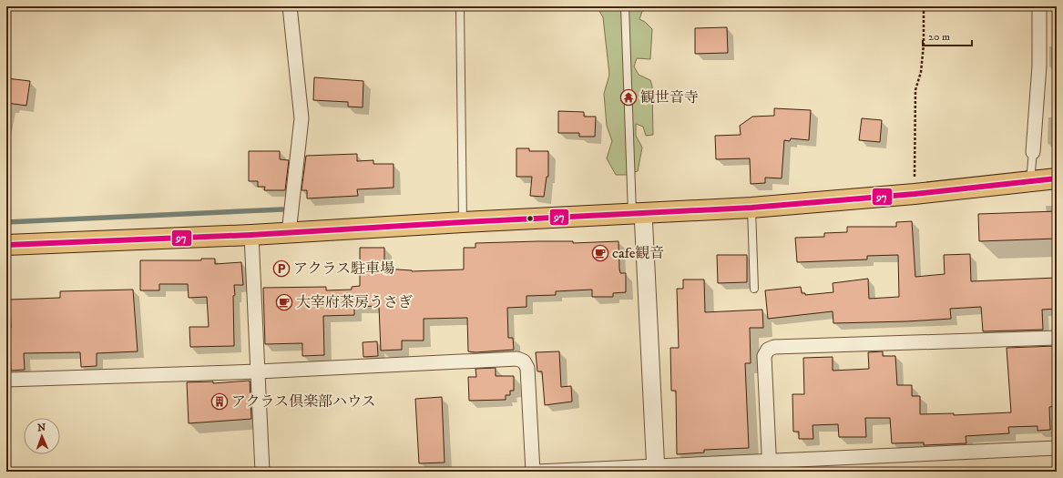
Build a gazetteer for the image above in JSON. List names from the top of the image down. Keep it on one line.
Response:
{"places":{"temple":["観世音寺"],"cafe":["cafe観音","大宰府茶房うさぎ"],"parking":["アクラス駐車場"],"building":["アクラス倶楽部ハウス"]},"lines":["transit line 97"],"scale_bar":"20 m","north":"top"}
